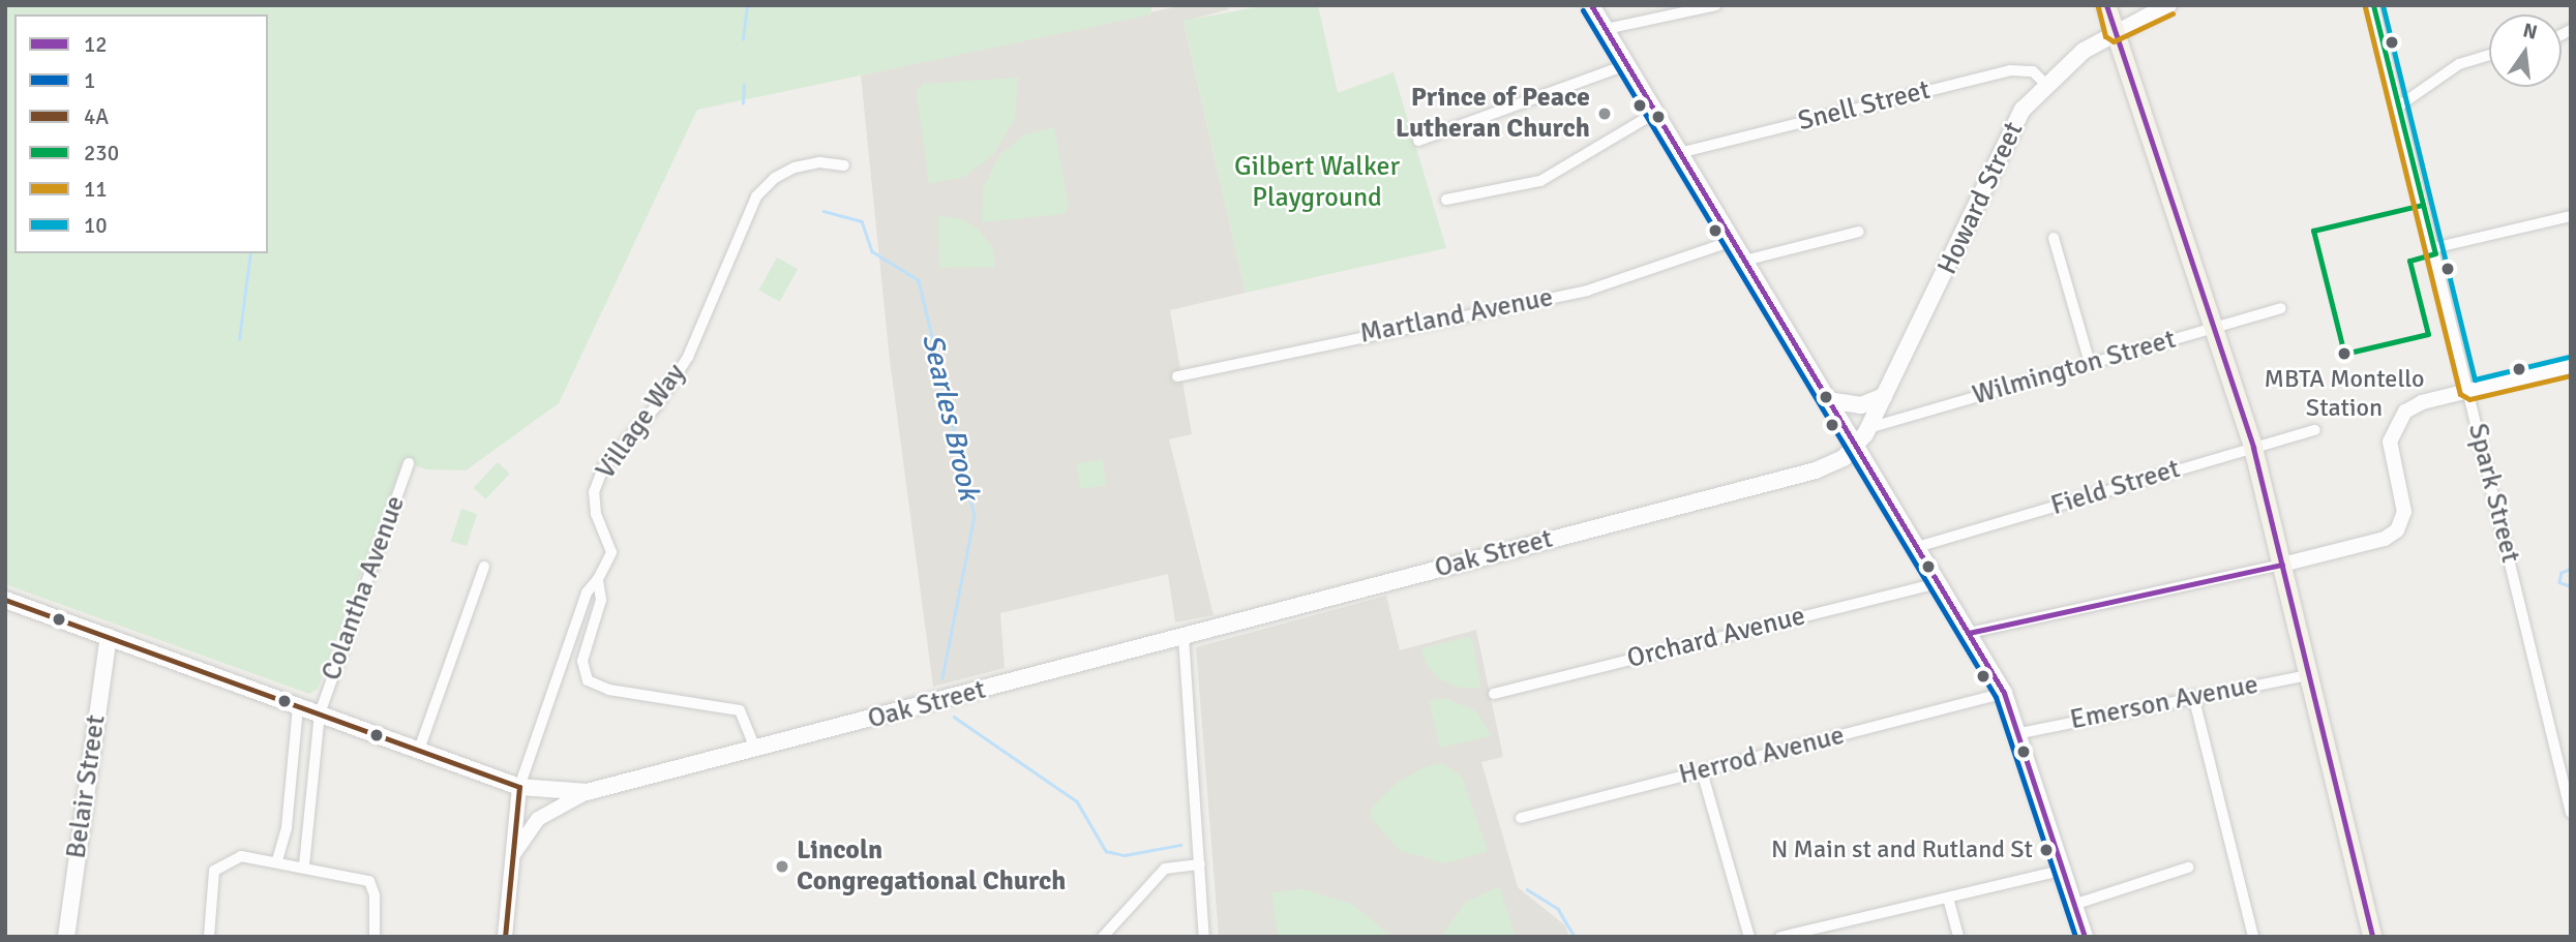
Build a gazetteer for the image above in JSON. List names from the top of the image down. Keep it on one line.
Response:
{"streets":{"main road":["Howard Street","Oak Street","Belair Street"],"street":["Snell Street","Martland Avenue","Wilmington Street","Village Way","Field Street","Spark Street","Colantha Avenue","Orchard Avenue","Emerson Avenue","Herrod Avenue"]},"crossings":[["Snell Street","Howard Street"],["Howard Street","Wilmington Street"],["Howard Street","Oak Street"],["Village Way","Oak Street"],["Oak Street","Colantha Avenue"],["Oak Street","Belair Street"]],"water":["Searles Brook"],"parks":["Gilbert Walker Playground"],"places":["Prince of Peace Lutheran Church","MBTA Montello Station","N Main st and Rutland St","Lincoln Congregational Church"],"lines":["transit line 12","transit line 230","transit line 10","transit line 11","transit line 1","transit line 4A"],"legend":["12","1","4A","230","11","10"],"north":"top"}
